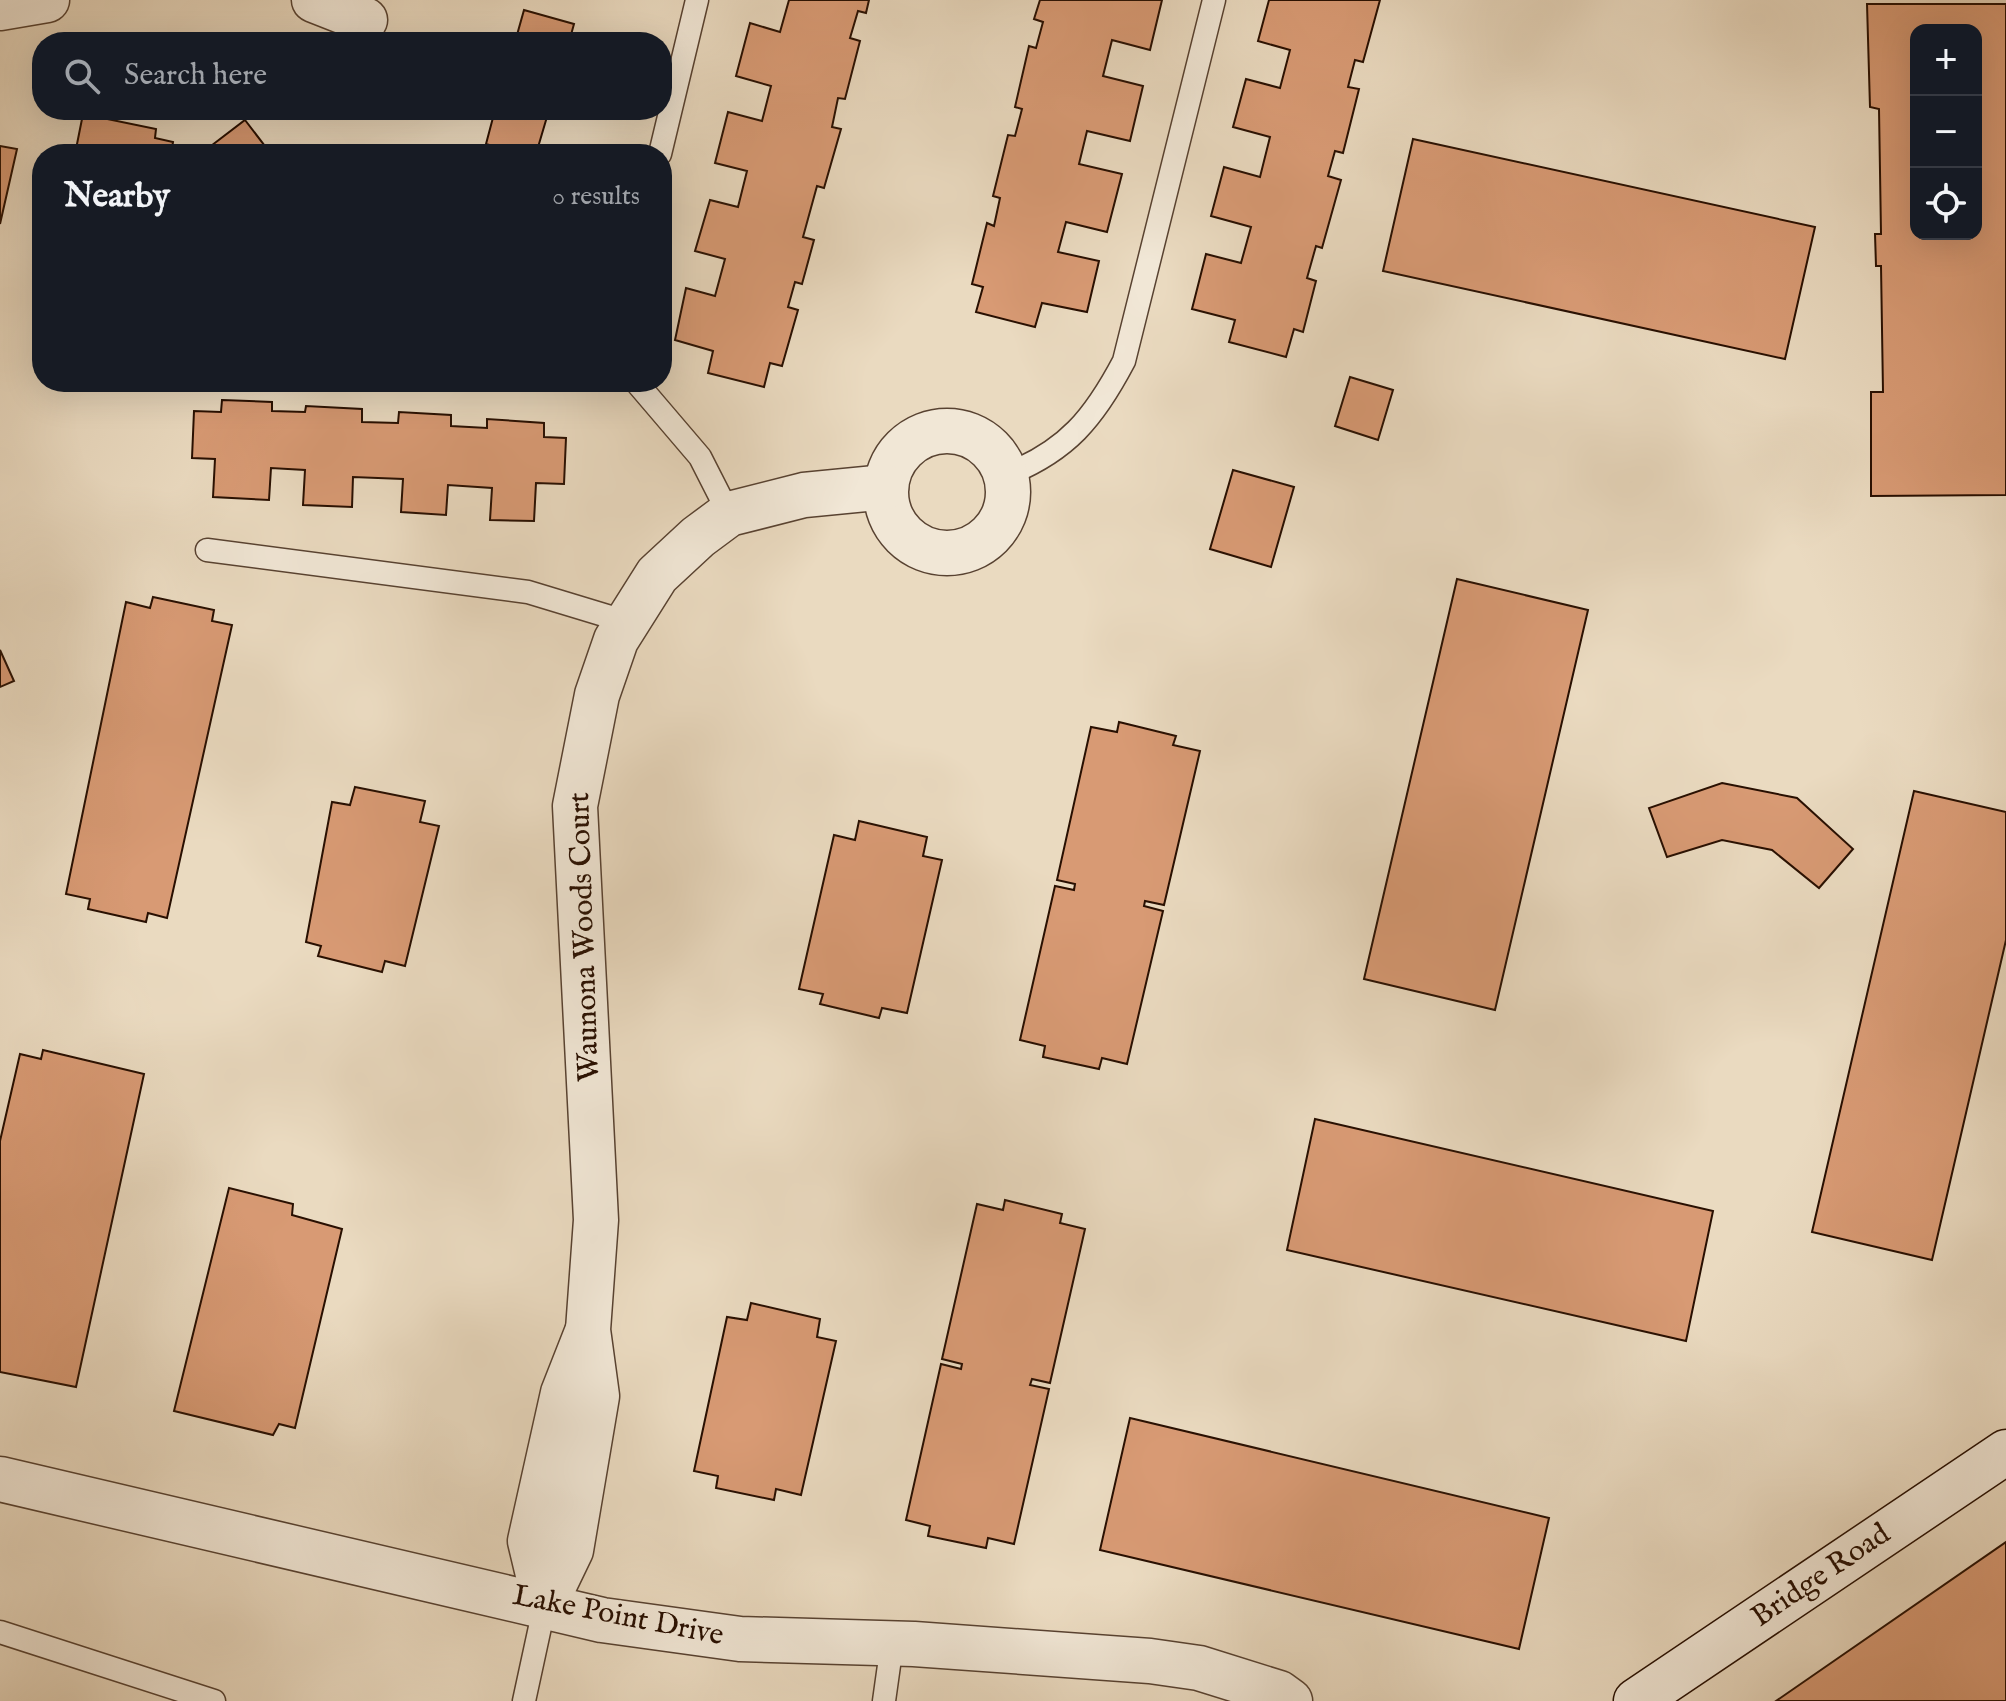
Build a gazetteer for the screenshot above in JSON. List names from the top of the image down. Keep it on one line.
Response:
{"streets":{"street":["Waunona Woods Court","Bridge Road","Lake Point Drive"]},"crossings":[["Waunona Woods Court","Lake Point Drive"]],"page":{"map_buttons":["+","−"],"search":"Search here","heading":["Nearby","0 results"]}}
